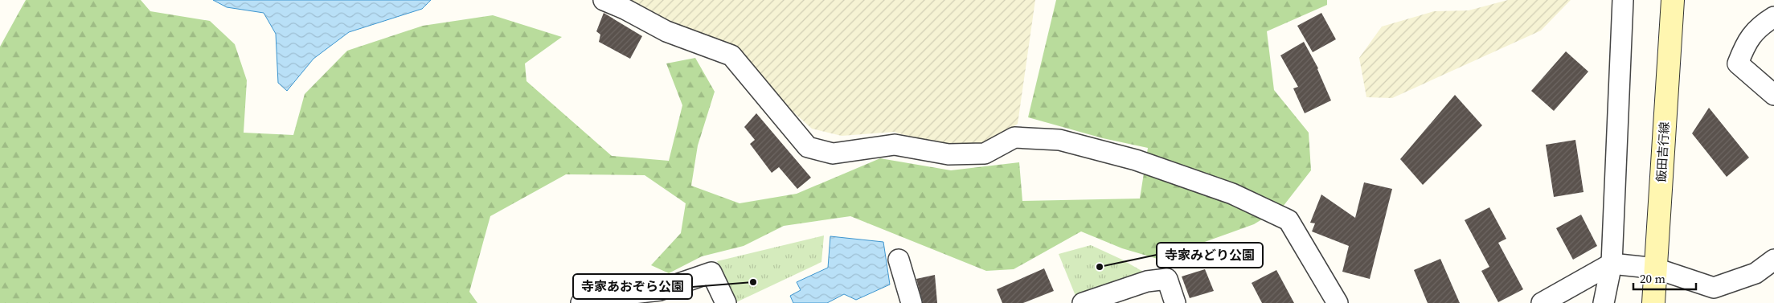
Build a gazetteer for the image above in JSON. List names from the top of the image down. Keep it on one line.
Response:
{"streets":{"main road":["飯田吉行線"]},"places":["寺家みどり公園","寺家あおぞら公園"],"scale_bar":"20 m"}
